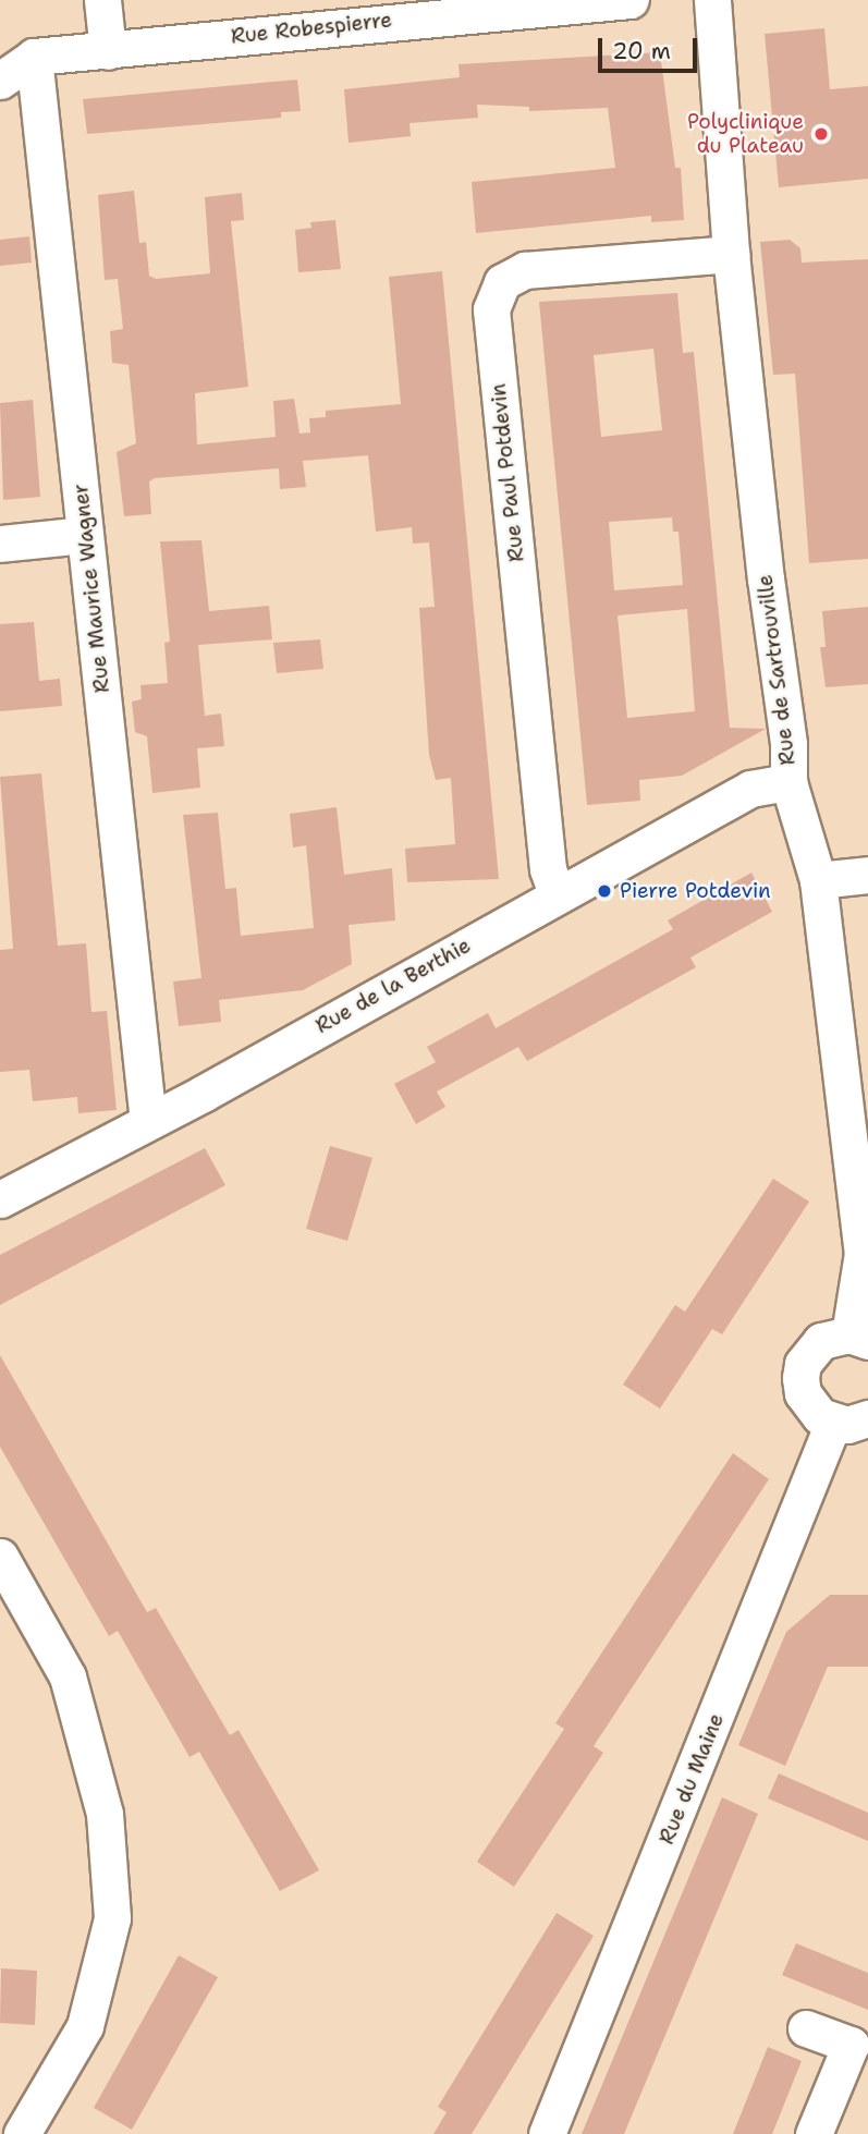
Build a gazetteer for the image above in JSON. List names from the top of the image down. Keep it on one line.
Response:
{"streets":{"street":["Rue Robespierre","Rue Paul Potdevin","Rue Maurice Wagner","Rue de Sartrouville","Rue de la Berthie","Rue du Maine"]},"crossings":[["Rue Robespierre","Rue Maurice Wagner"],["Rue Paul Potdevin","Rue de Sartrouville"],["Rue Paul Potdevin","Rue de la Berthie"],["Rue Maurice Wagner","Rue de la Berthie"],["Rue de Sartrouville","Rue de la Berthie"]],"places":["Polyclinique du Plateau","Pierre Potdevin"],"scale_bar":"20 m"}
